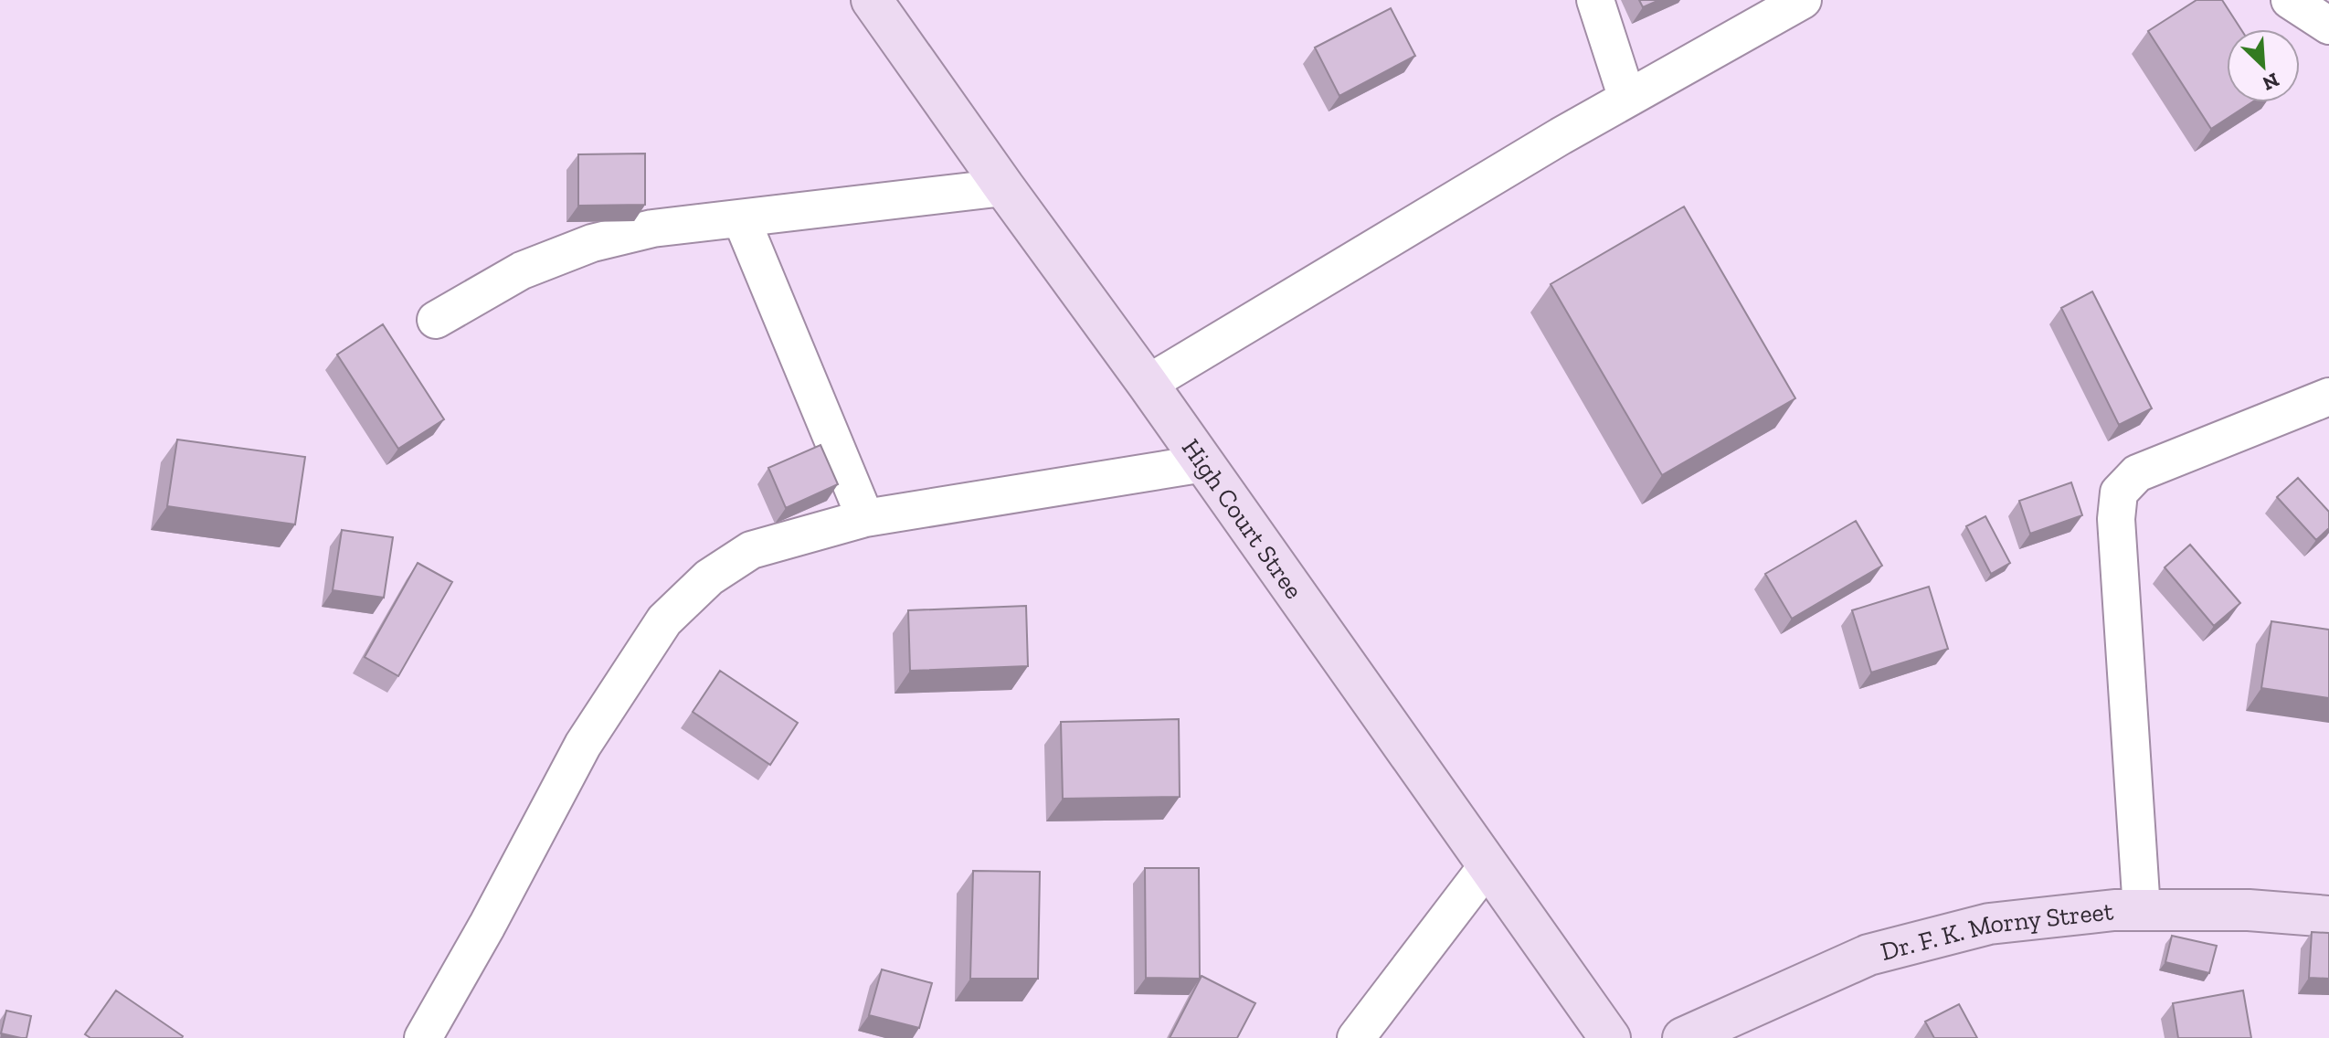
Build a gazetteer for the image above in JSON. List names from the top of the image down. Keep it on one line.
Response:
{"streets":{"street":["High Court Stree","Dr. F. K. Morny Street"]},"north":"bottom right"}
